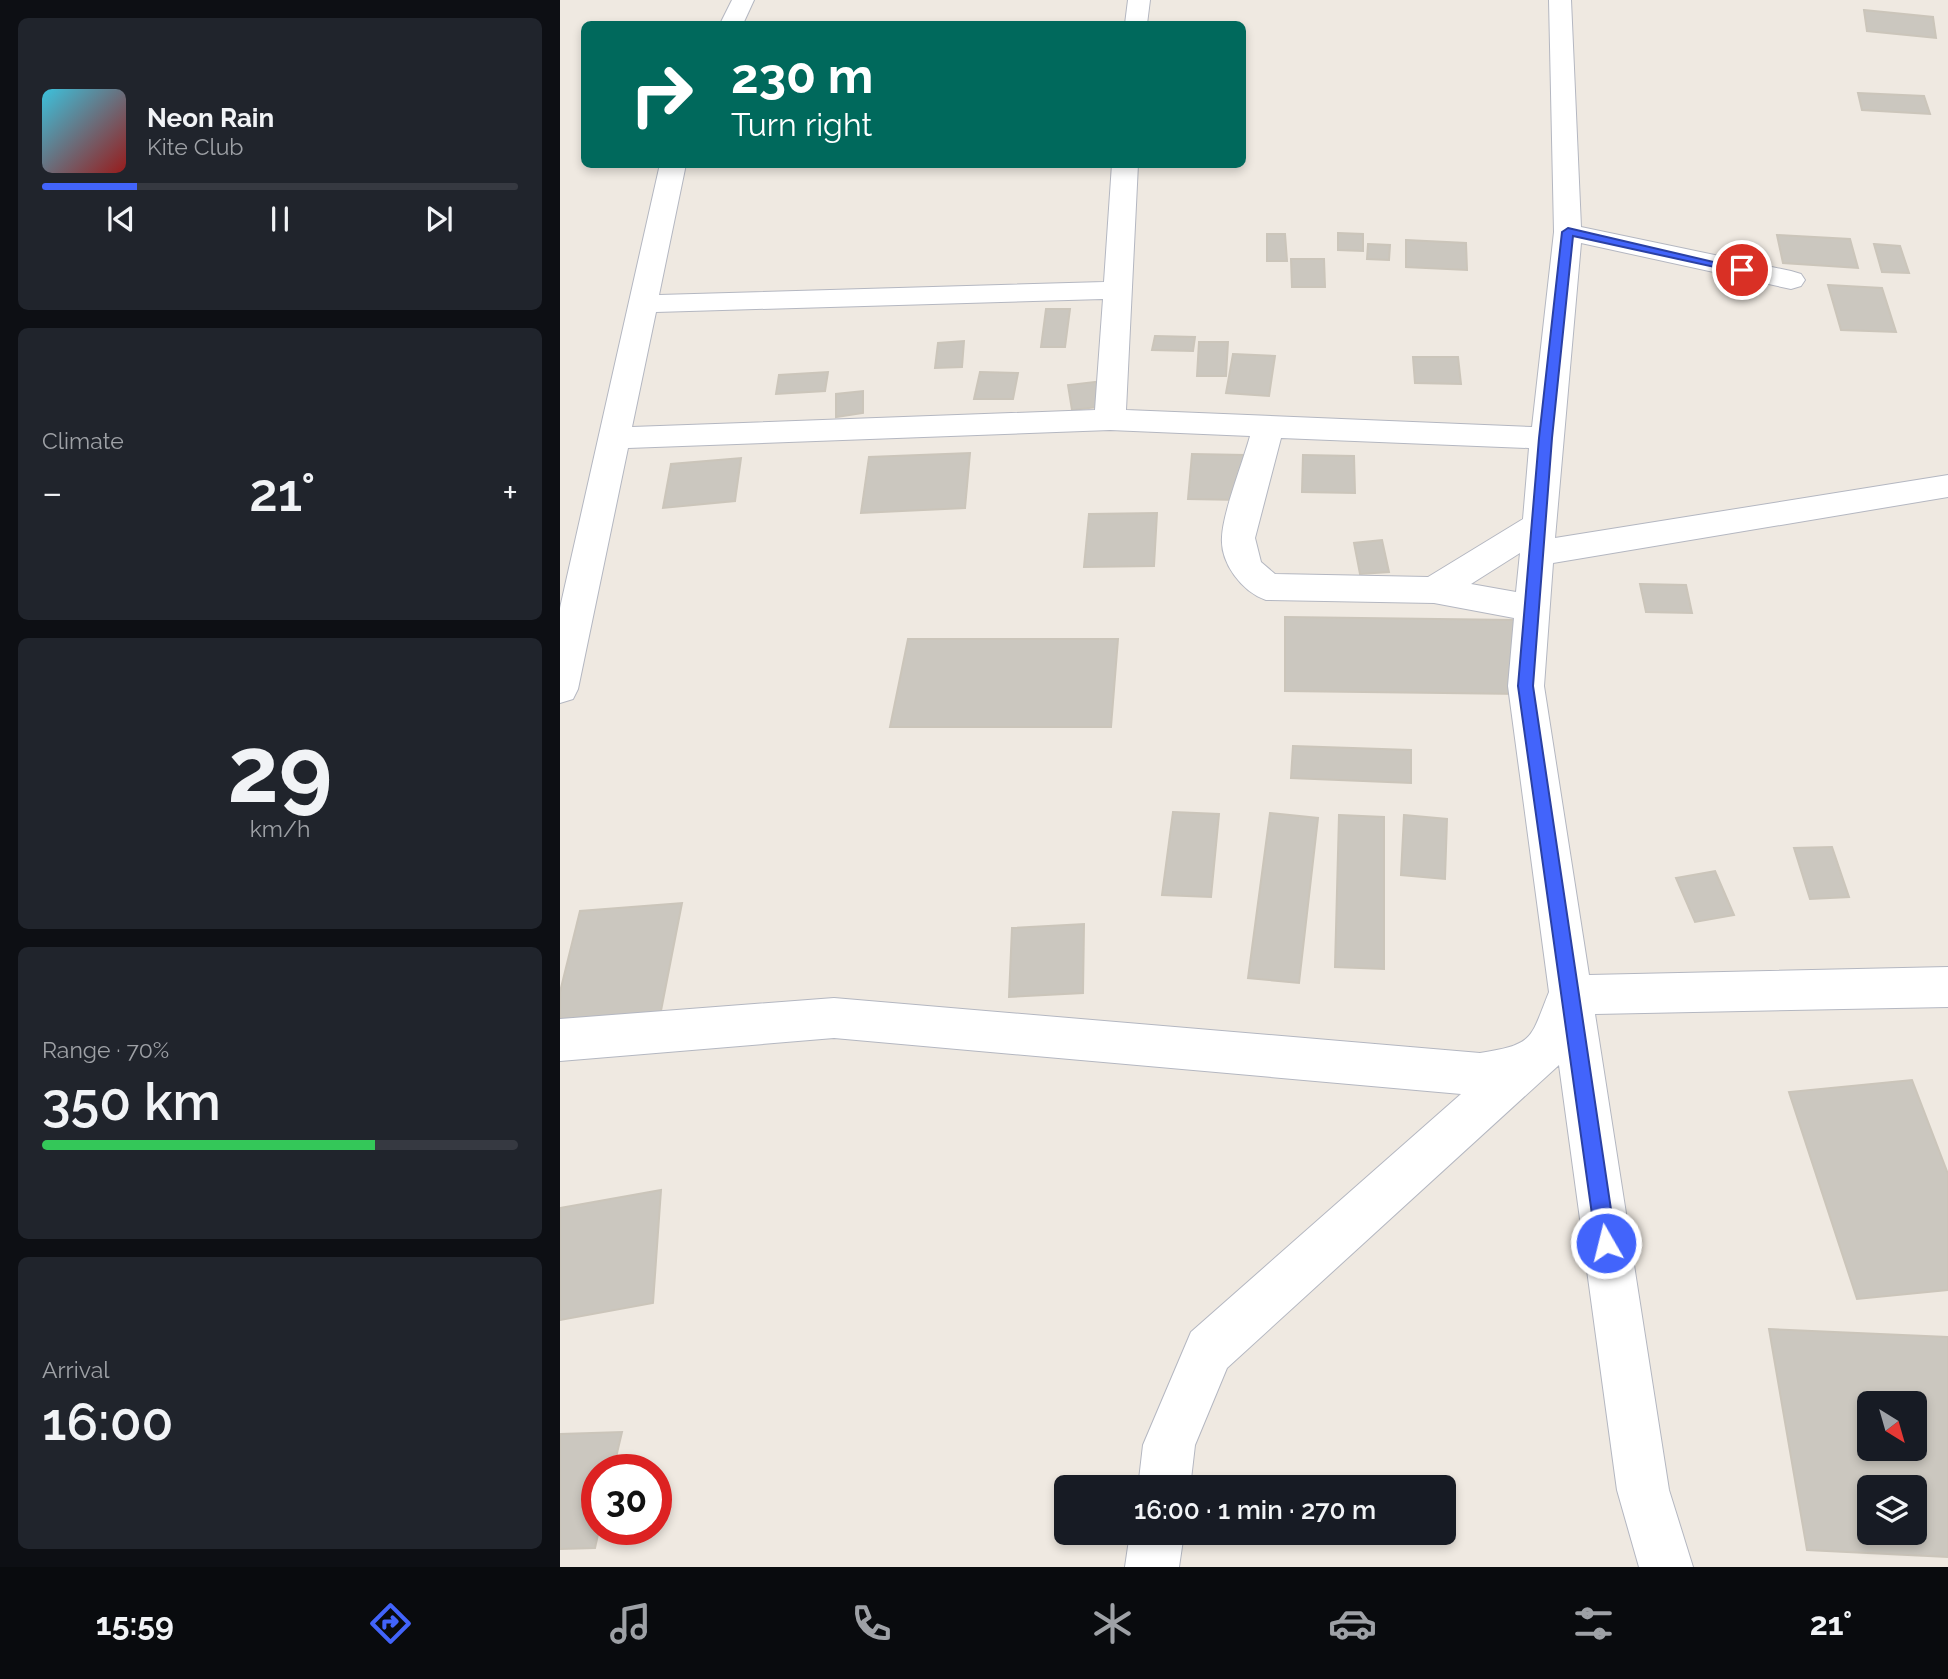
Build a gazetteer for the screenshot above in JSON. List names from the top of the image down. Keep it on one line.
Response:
{"north":"bottom right","page":{"turn":["230 m","Turn right"],"song":["Neon Rain","Kite Club"],"tile":["Climate",["29","km/h"],["Range · 70%","350 km"],["Arrival","16:00"]],"heat":["−","21°","+"],"limit":"30","trip":"16:00 · 1 min · 270 m","tabs":["15:59","21°"]}}
